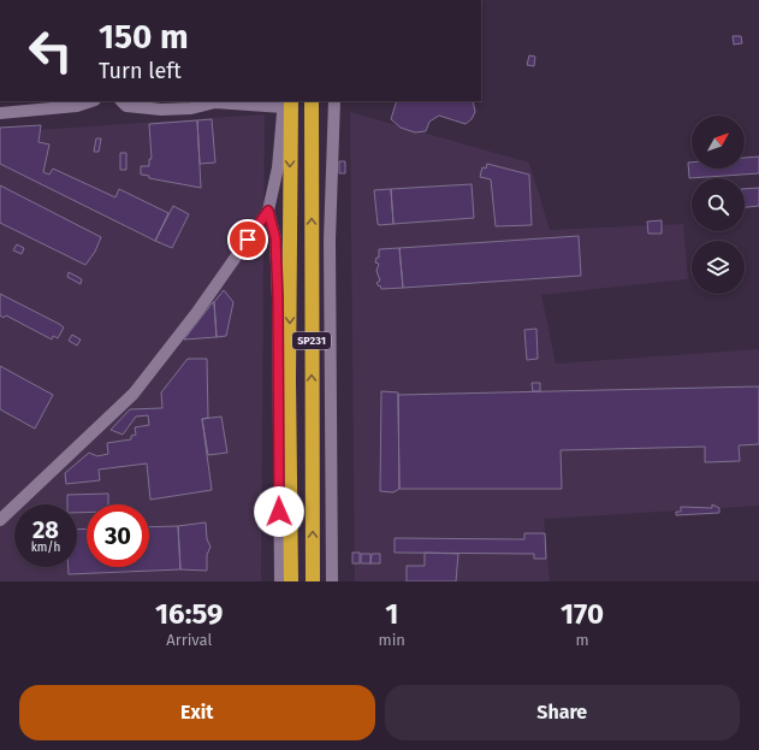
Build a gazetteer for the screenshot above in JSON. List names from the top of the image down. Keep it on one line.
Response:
{"streets":{"highway":["SP231"]},"north":"top right","page":{"turn":["150 m","Turn left"],"speed":"28 km/h","limit":"30","eta":["16:59","Arrival","1","min","170","m"],"buttons":["Exit","Share"]}}
